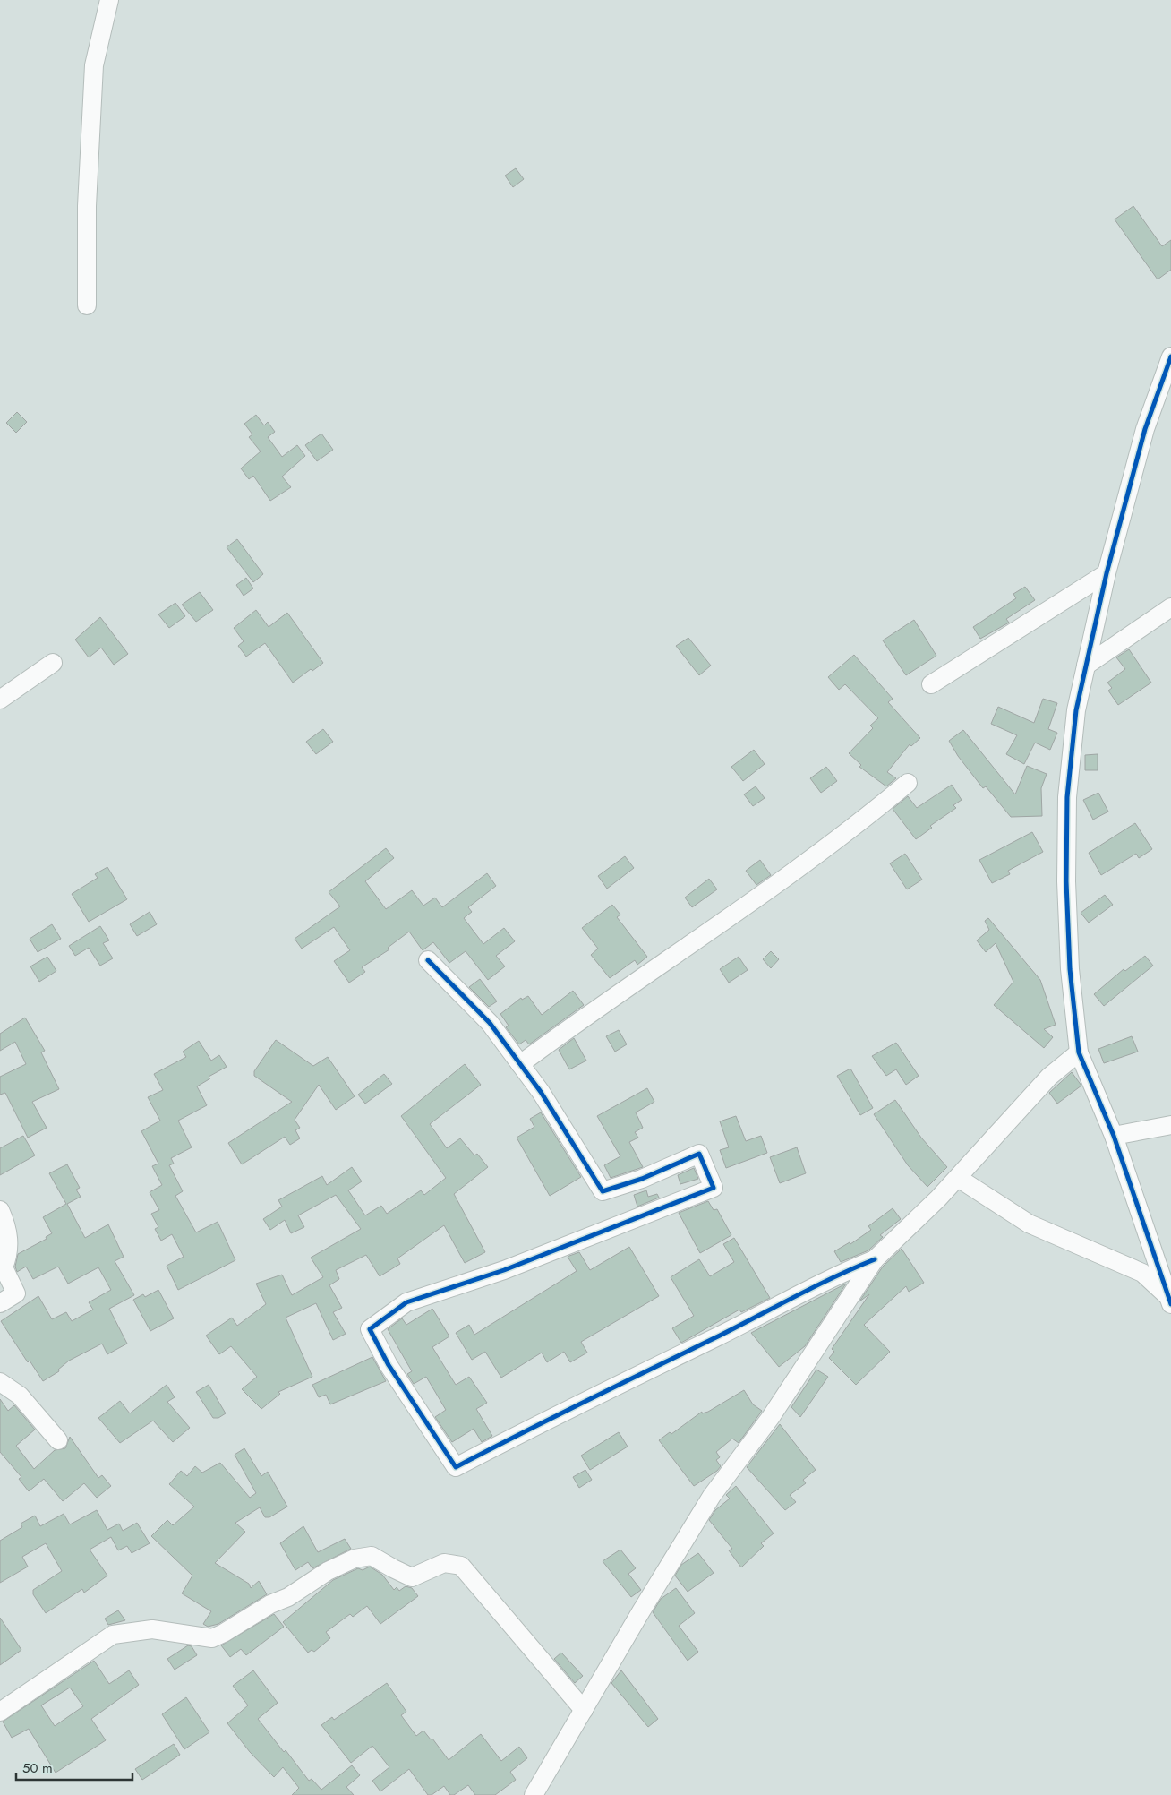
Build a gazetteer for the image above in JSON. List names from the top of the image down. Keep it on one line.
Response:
{"scale_bar":"50 m"}
